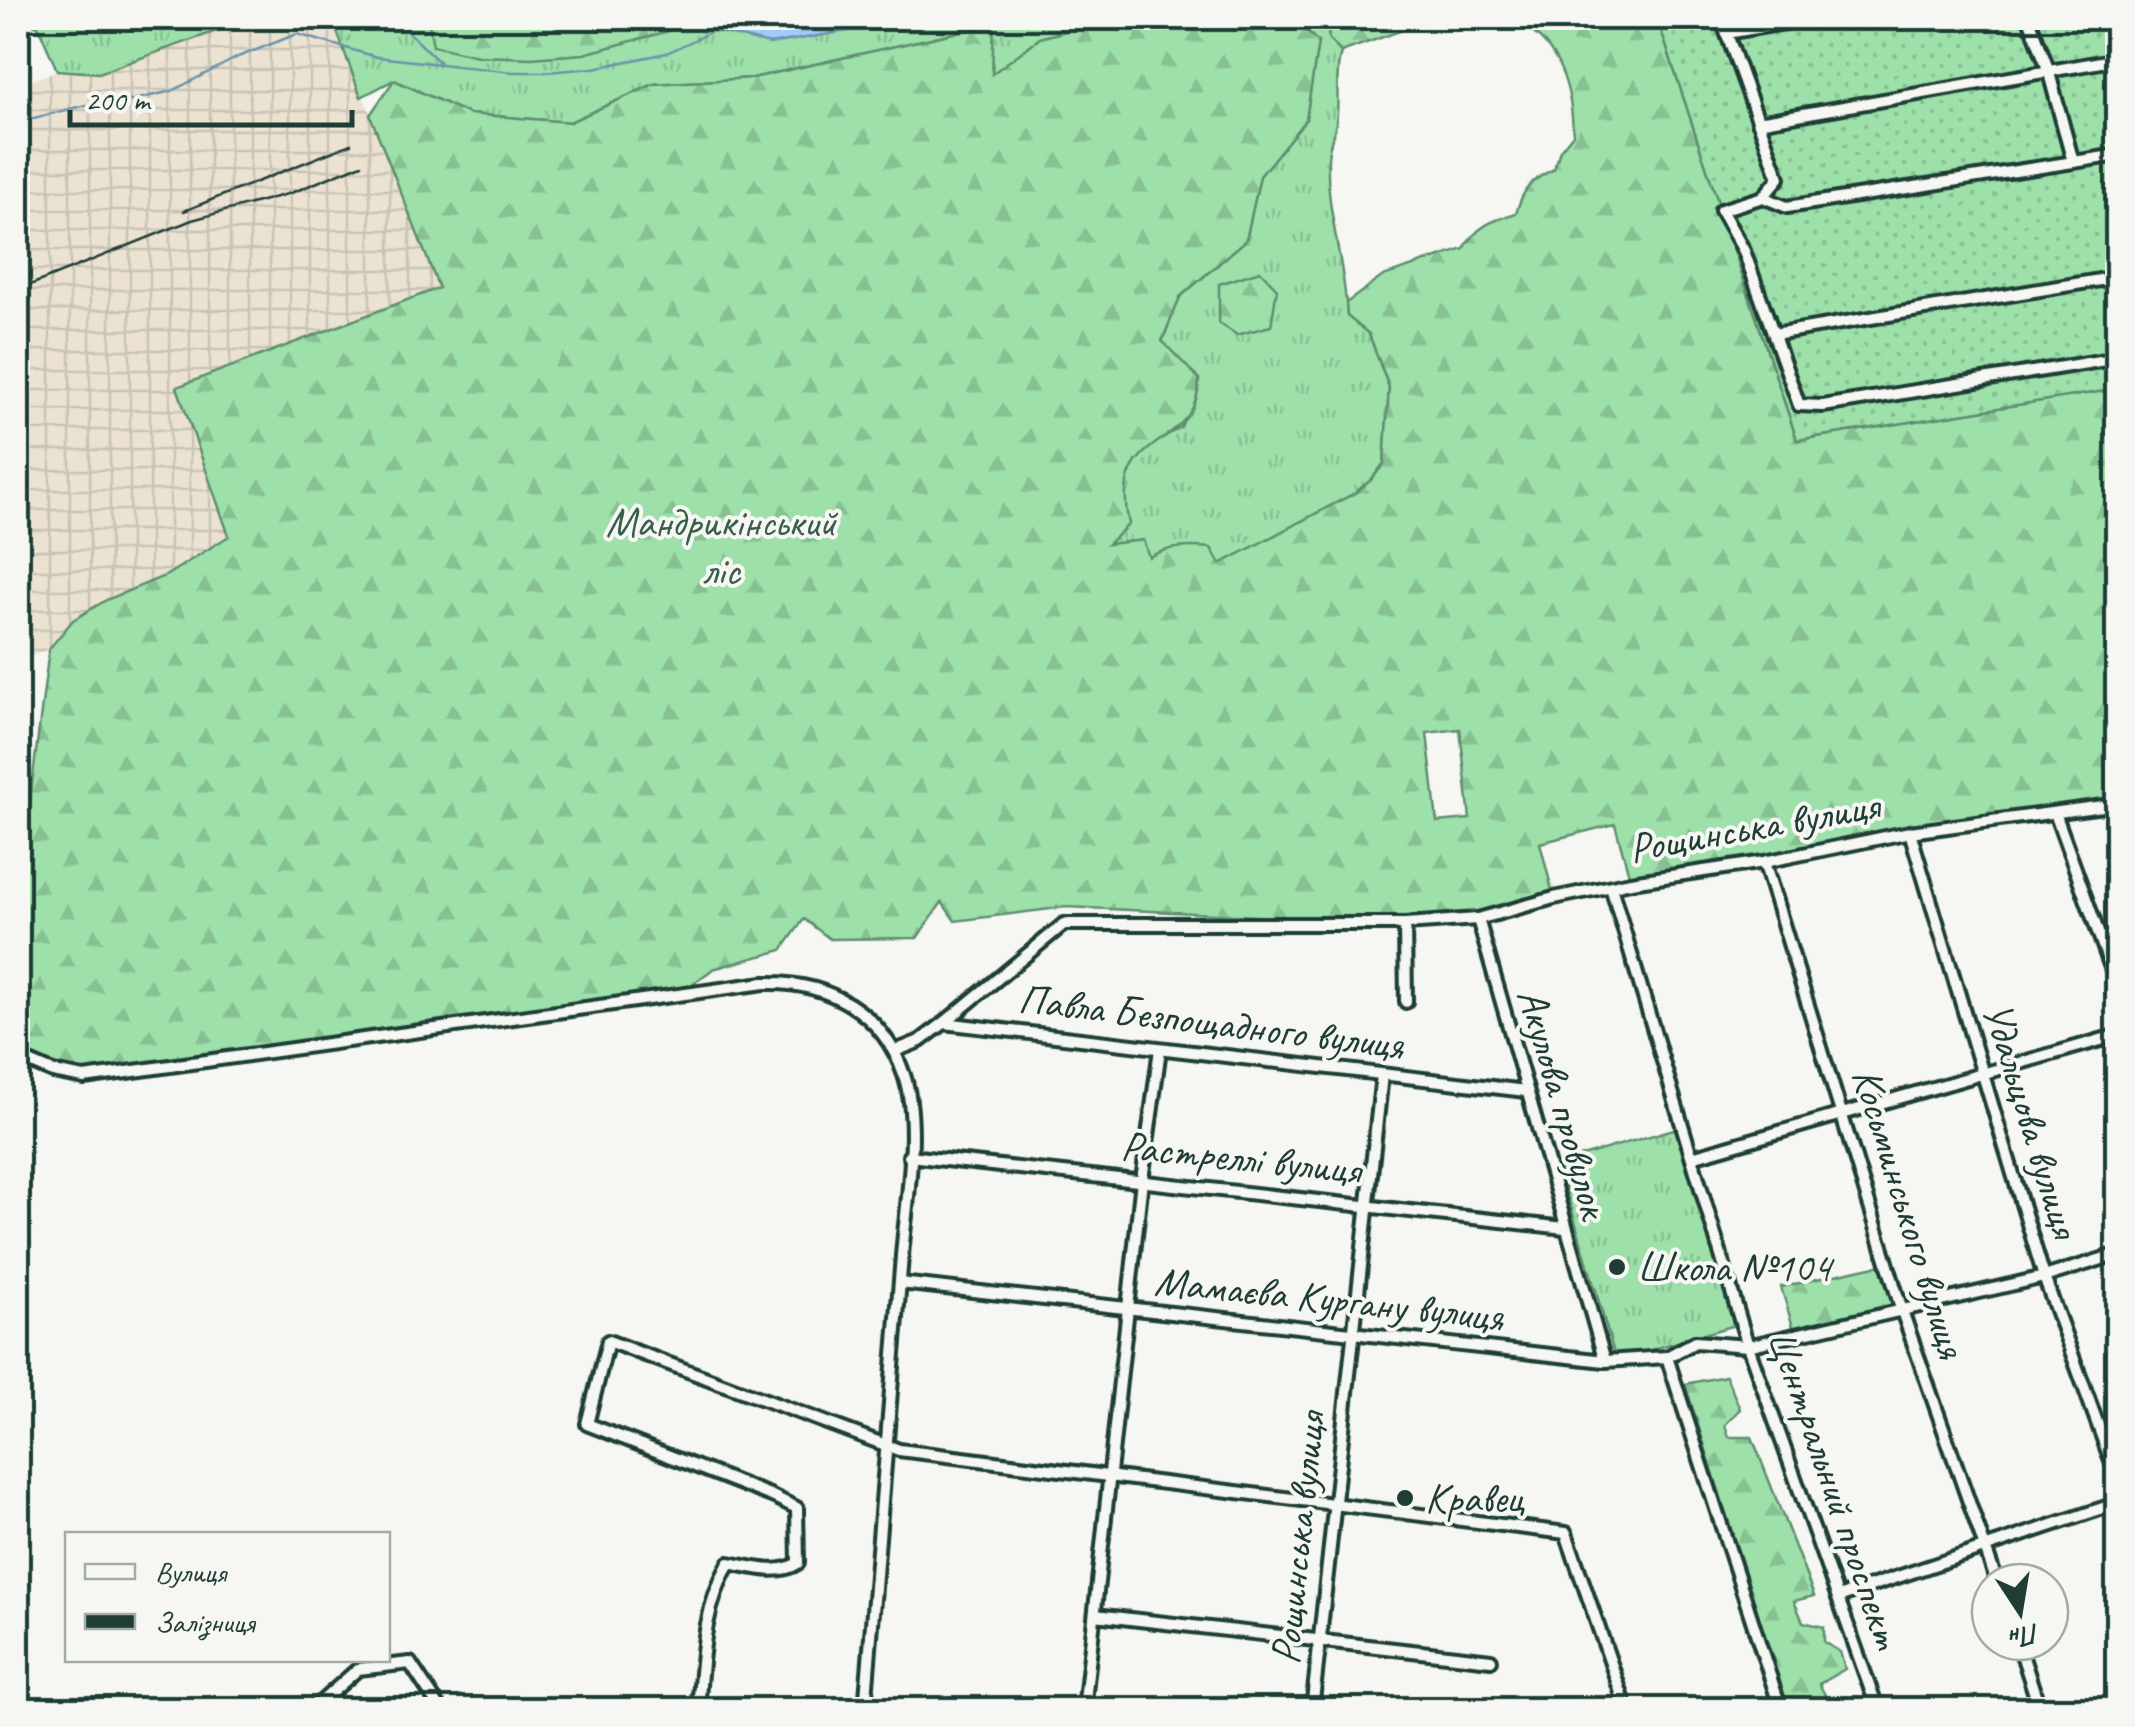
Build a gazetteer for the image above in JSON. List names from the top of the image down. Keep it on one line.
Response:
{"streets":{"street":["Рощинська вулиця","Павла Безпощадного вулиця","Акулова провулок","Удальцова вулиця","Растреллі вулиця","Косьминського вулиця","Мамаєва Кургану вулиця","Центральний проспект"]},"crossings":[["Рощинська вулиця","Павла Безпощадного вулиця"],["Рощинська вулиця","Акулова провулок"],["Рощинська вулиця","Удальцова вулиця"],["Рощинська вулиця","Растреллі вулиця"],["Рощинська вулиця","Косьминського вулиця"],["Рощинська вулиця","Мамаєва Кургану вулиця"],["Рощинська вулиця","Центральний проспект"],["Павла Безпощадного вулиця","Акулова провулок"],["Акулова провулок","Растреллі вулиця"],["Акулова провулок","Мамаєва Кургану вулиця"],["Удальцова вулиця","Мамаєва Кургану вулиця"],["Косьминського вулиця","Мамаєва Кургану вулиця"],["Мамаєва Кургану вулиця","Центральний проспект"]],"parks":["Мандрикінський ліс"],"places":["Школа №104","Кравец"],"legend":["Вулиця","Залізниця"],"scale_bar":"200 m","north":"bottom"}
